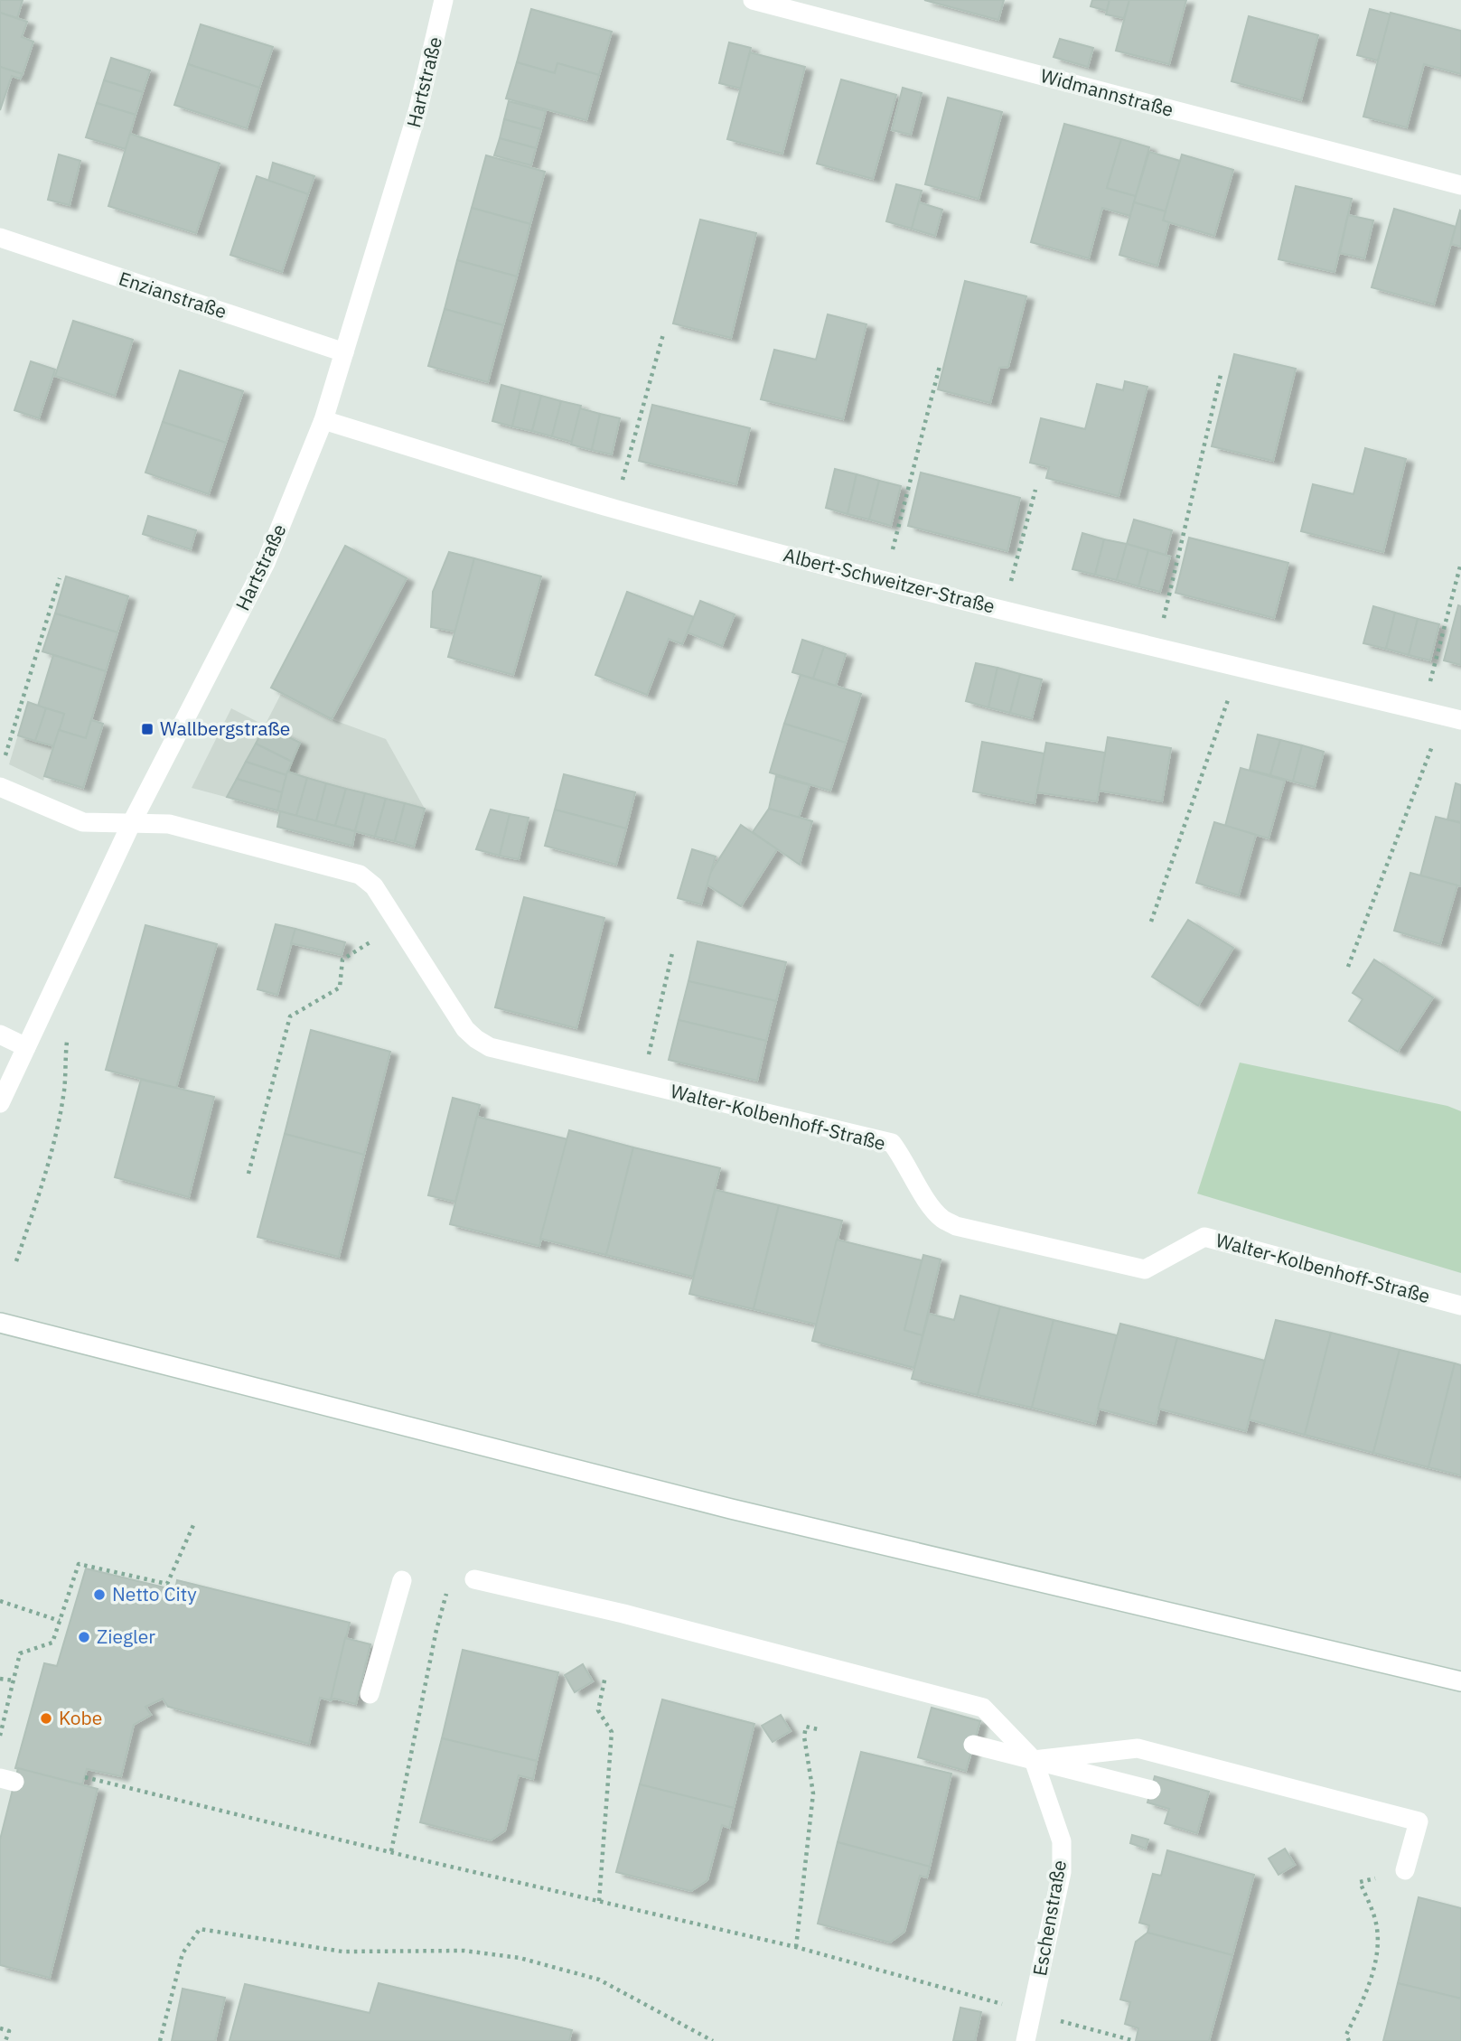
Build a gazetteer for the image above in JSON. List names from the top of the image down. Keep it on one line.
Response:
{"streets":{"street":["Hartstraße","Widmannstraße","Enzianstraße","Albert-Schweitzer-Straße","Walter-Kolbenhoff-Straße","Eschenstraße"]},"crossings":[["Hartstraße","Enzianstraße"],["Hartstraße","Albert-Schweitzer-Straße"],["Hartstraße","Walter-Kolbenhoff-Straße"]],"places":{"transit":["Wallbergstraße"],"other":["Netto City","Ziegler","Kobe"]}}
